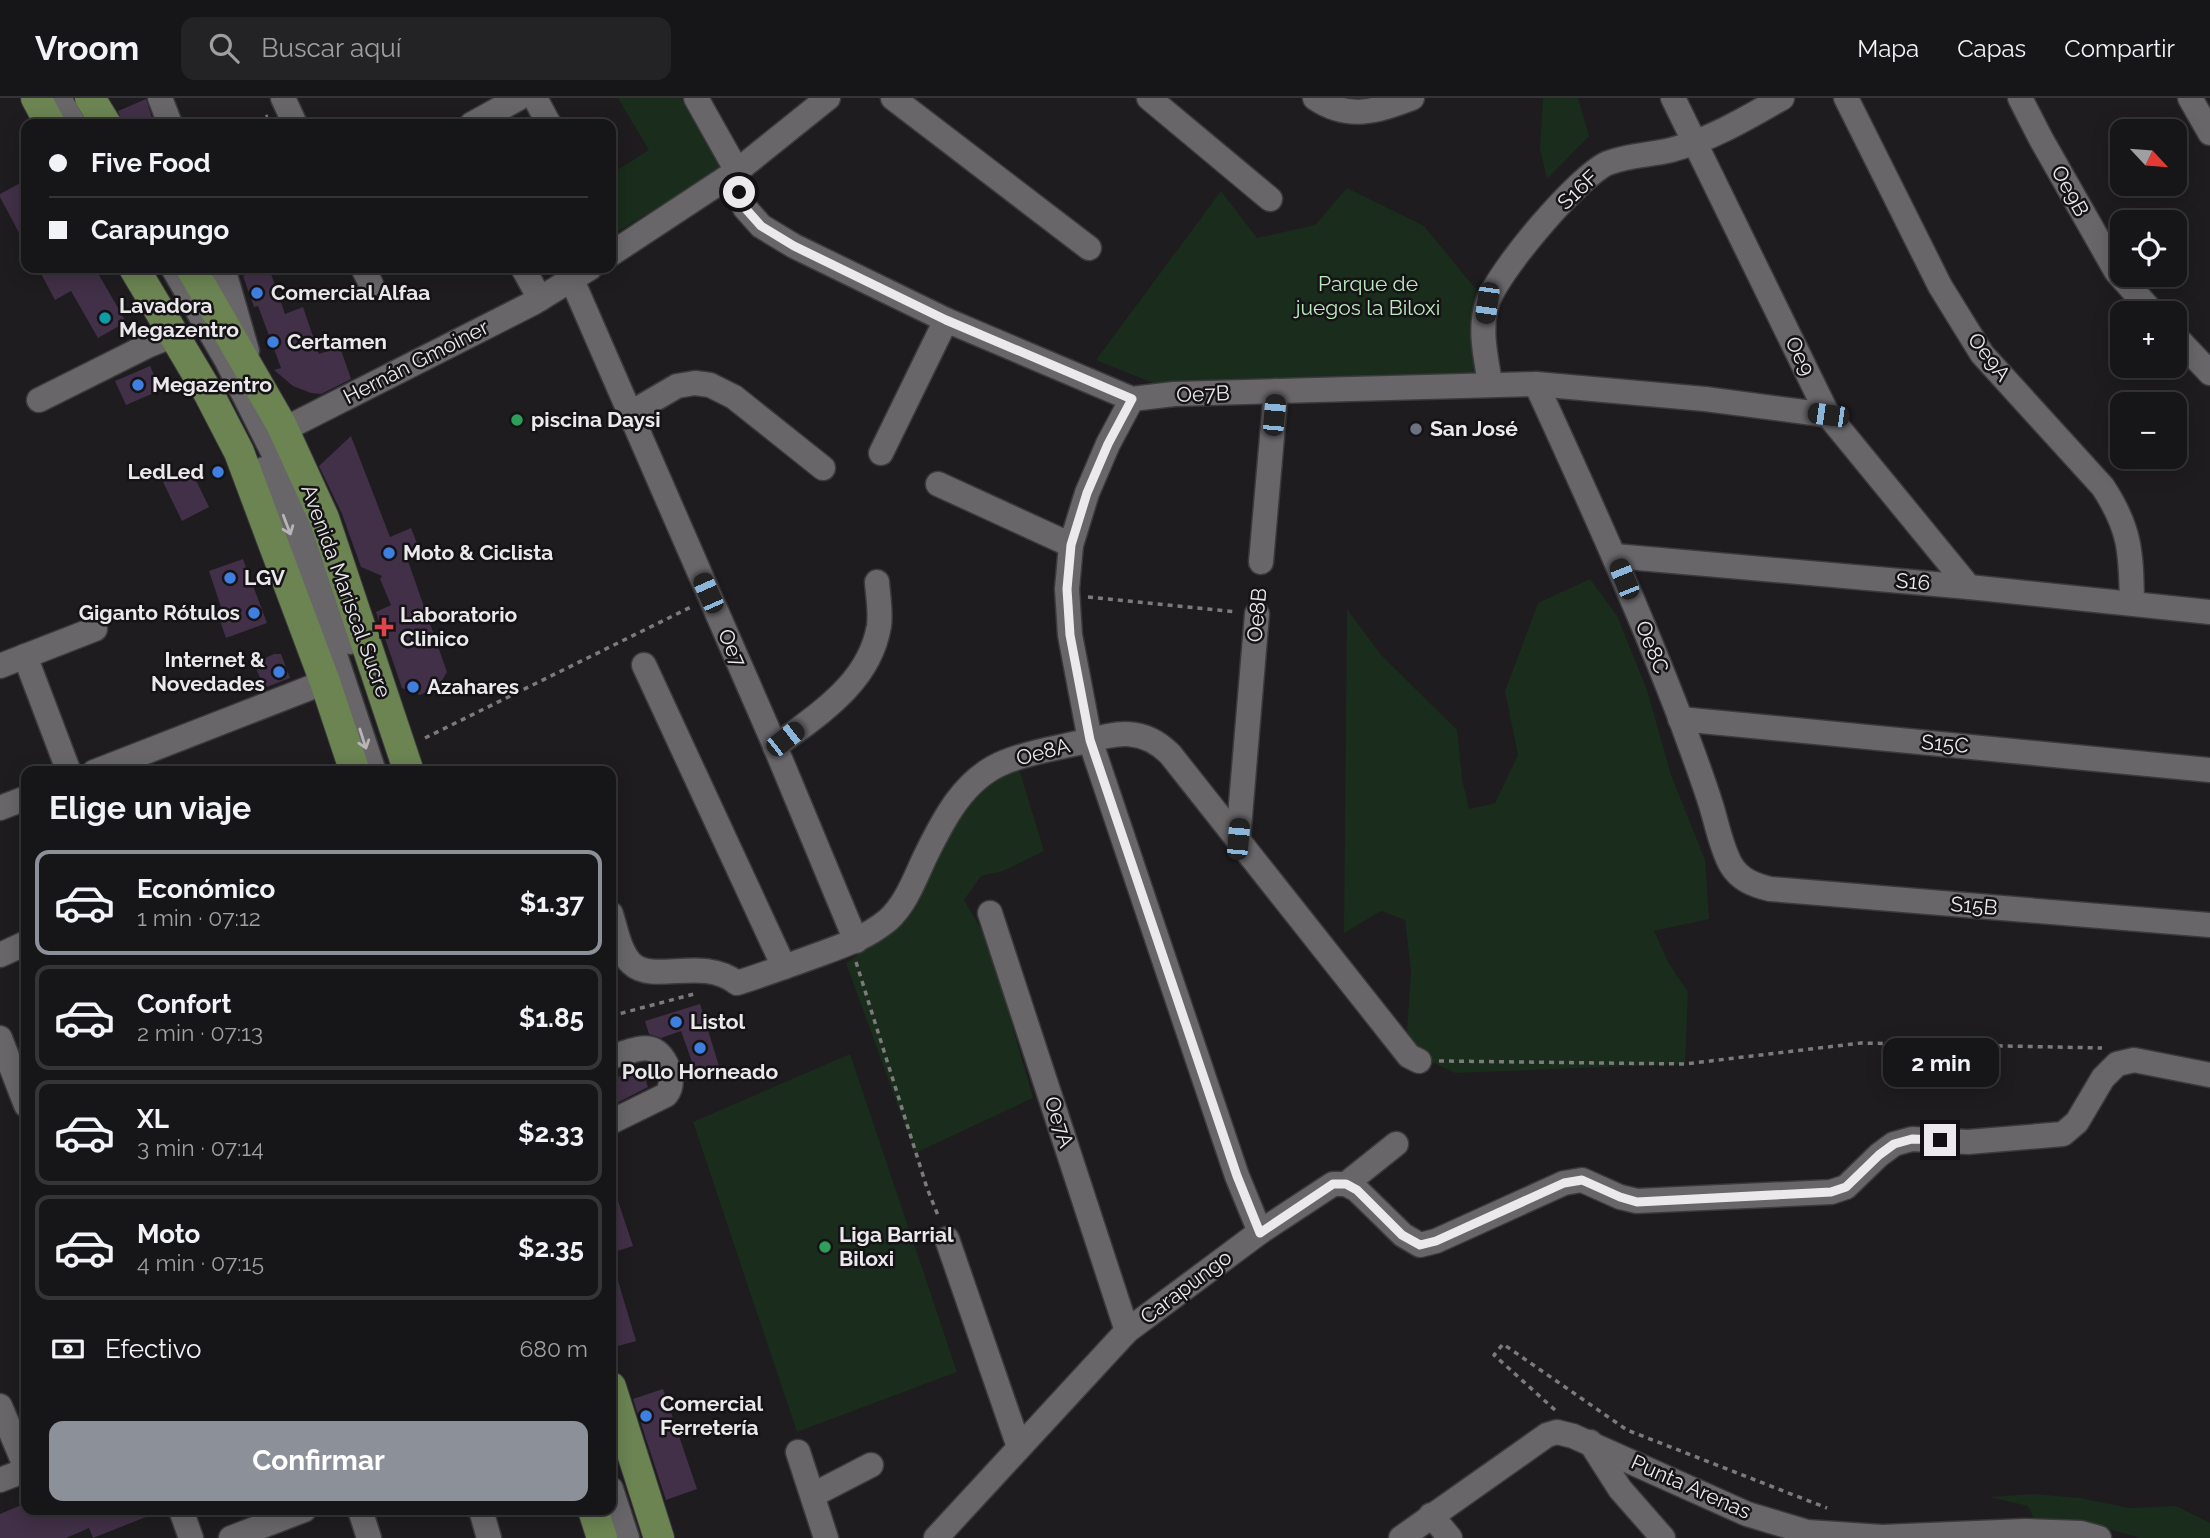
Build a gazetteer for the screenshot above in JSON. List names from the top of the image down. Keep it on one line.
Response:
{"streets":{"main road":["Avenida Mariscal Sucre"],"street":["S16F","Oe9B","Oe9","Oe9A","Hernán Gmoiner","Oe7B","S16","Oe8B","Oe8C","Oe7","S15C","Oe8A","S15B","Oe7A","Carapungo","Punta Arenas"]},"crossings":[["S16F","Oe9"],["S16F","Oe7B"],["Oe9","Oe7B"],["Oe9","S16"],["Oe9A","S16"],["Hernán Gmoiner","Avenida Mariscal Sucre"],["Hernán Gmoiner","Oe7"],["Oe7B","Oe8B"],["Oe7B","Oe8C"],["S16","Oe8C"],["Oe8B","Oe8A"],["Oe8C","S15C"],["Oe8C","S15B"],["Oe7","Oe8A"],["Oe7A","Carapungo"]],"parks":["Parque de juegos la Biloxi"],"places":{"other":["Comercial Alfaa","Lavadora Megazentro","Certamen","Megazentro","piscina Daysi","San José","LedLed","Moto & Ciclista","LGV","Giganto Rótulos","Internet & Novedades","Azahares","Listol","Pollo Horneado","Liga Barrial Biloxi","Comercial Ferretería"],"health":["Laboratorio Clinico"]},"north":"bottom right","page":{"header":"Vroom","search":"Buscar aquí","nav":["Mapa","Capas","Compartir"],"map_buttons":["+","−"],"banner":["Five Food","Carapungo"],"heading":"Elige un viaje","list":[{"name":"Económico","note":"1 min · 07:12","value":"$1.37"},{"name":"Confort","note":"2 min · 07:13","value":"$1.85"},{"name":"XL","note":"3 min · 07:14","value":"$2.33"},{"name":"Moto","note":"4 min · 07:15","value":"$2.35"}],"bubble":"2 min","pay":["Efectivo","680 m"],"buttons":"Confirmar"}}
